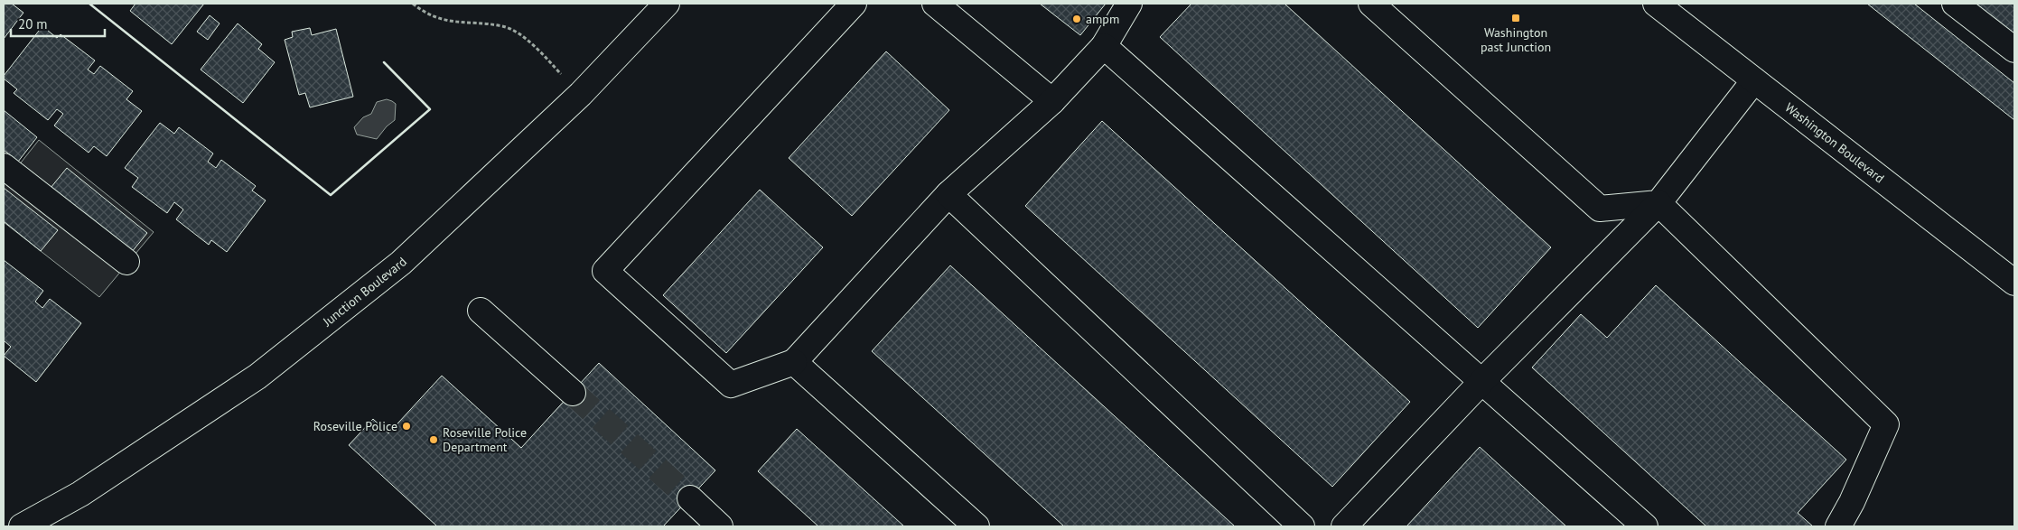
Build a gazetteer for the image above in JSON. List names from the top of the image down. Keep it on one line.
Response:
{"streets":{"main road":["Washington Boulevard","Junction Boulevard"]},"places":{"transit":["Washington past Junction"],"other":["ampm","Roseville Police","Roseville Police Department"]},"scale_bar":"20 m"}
